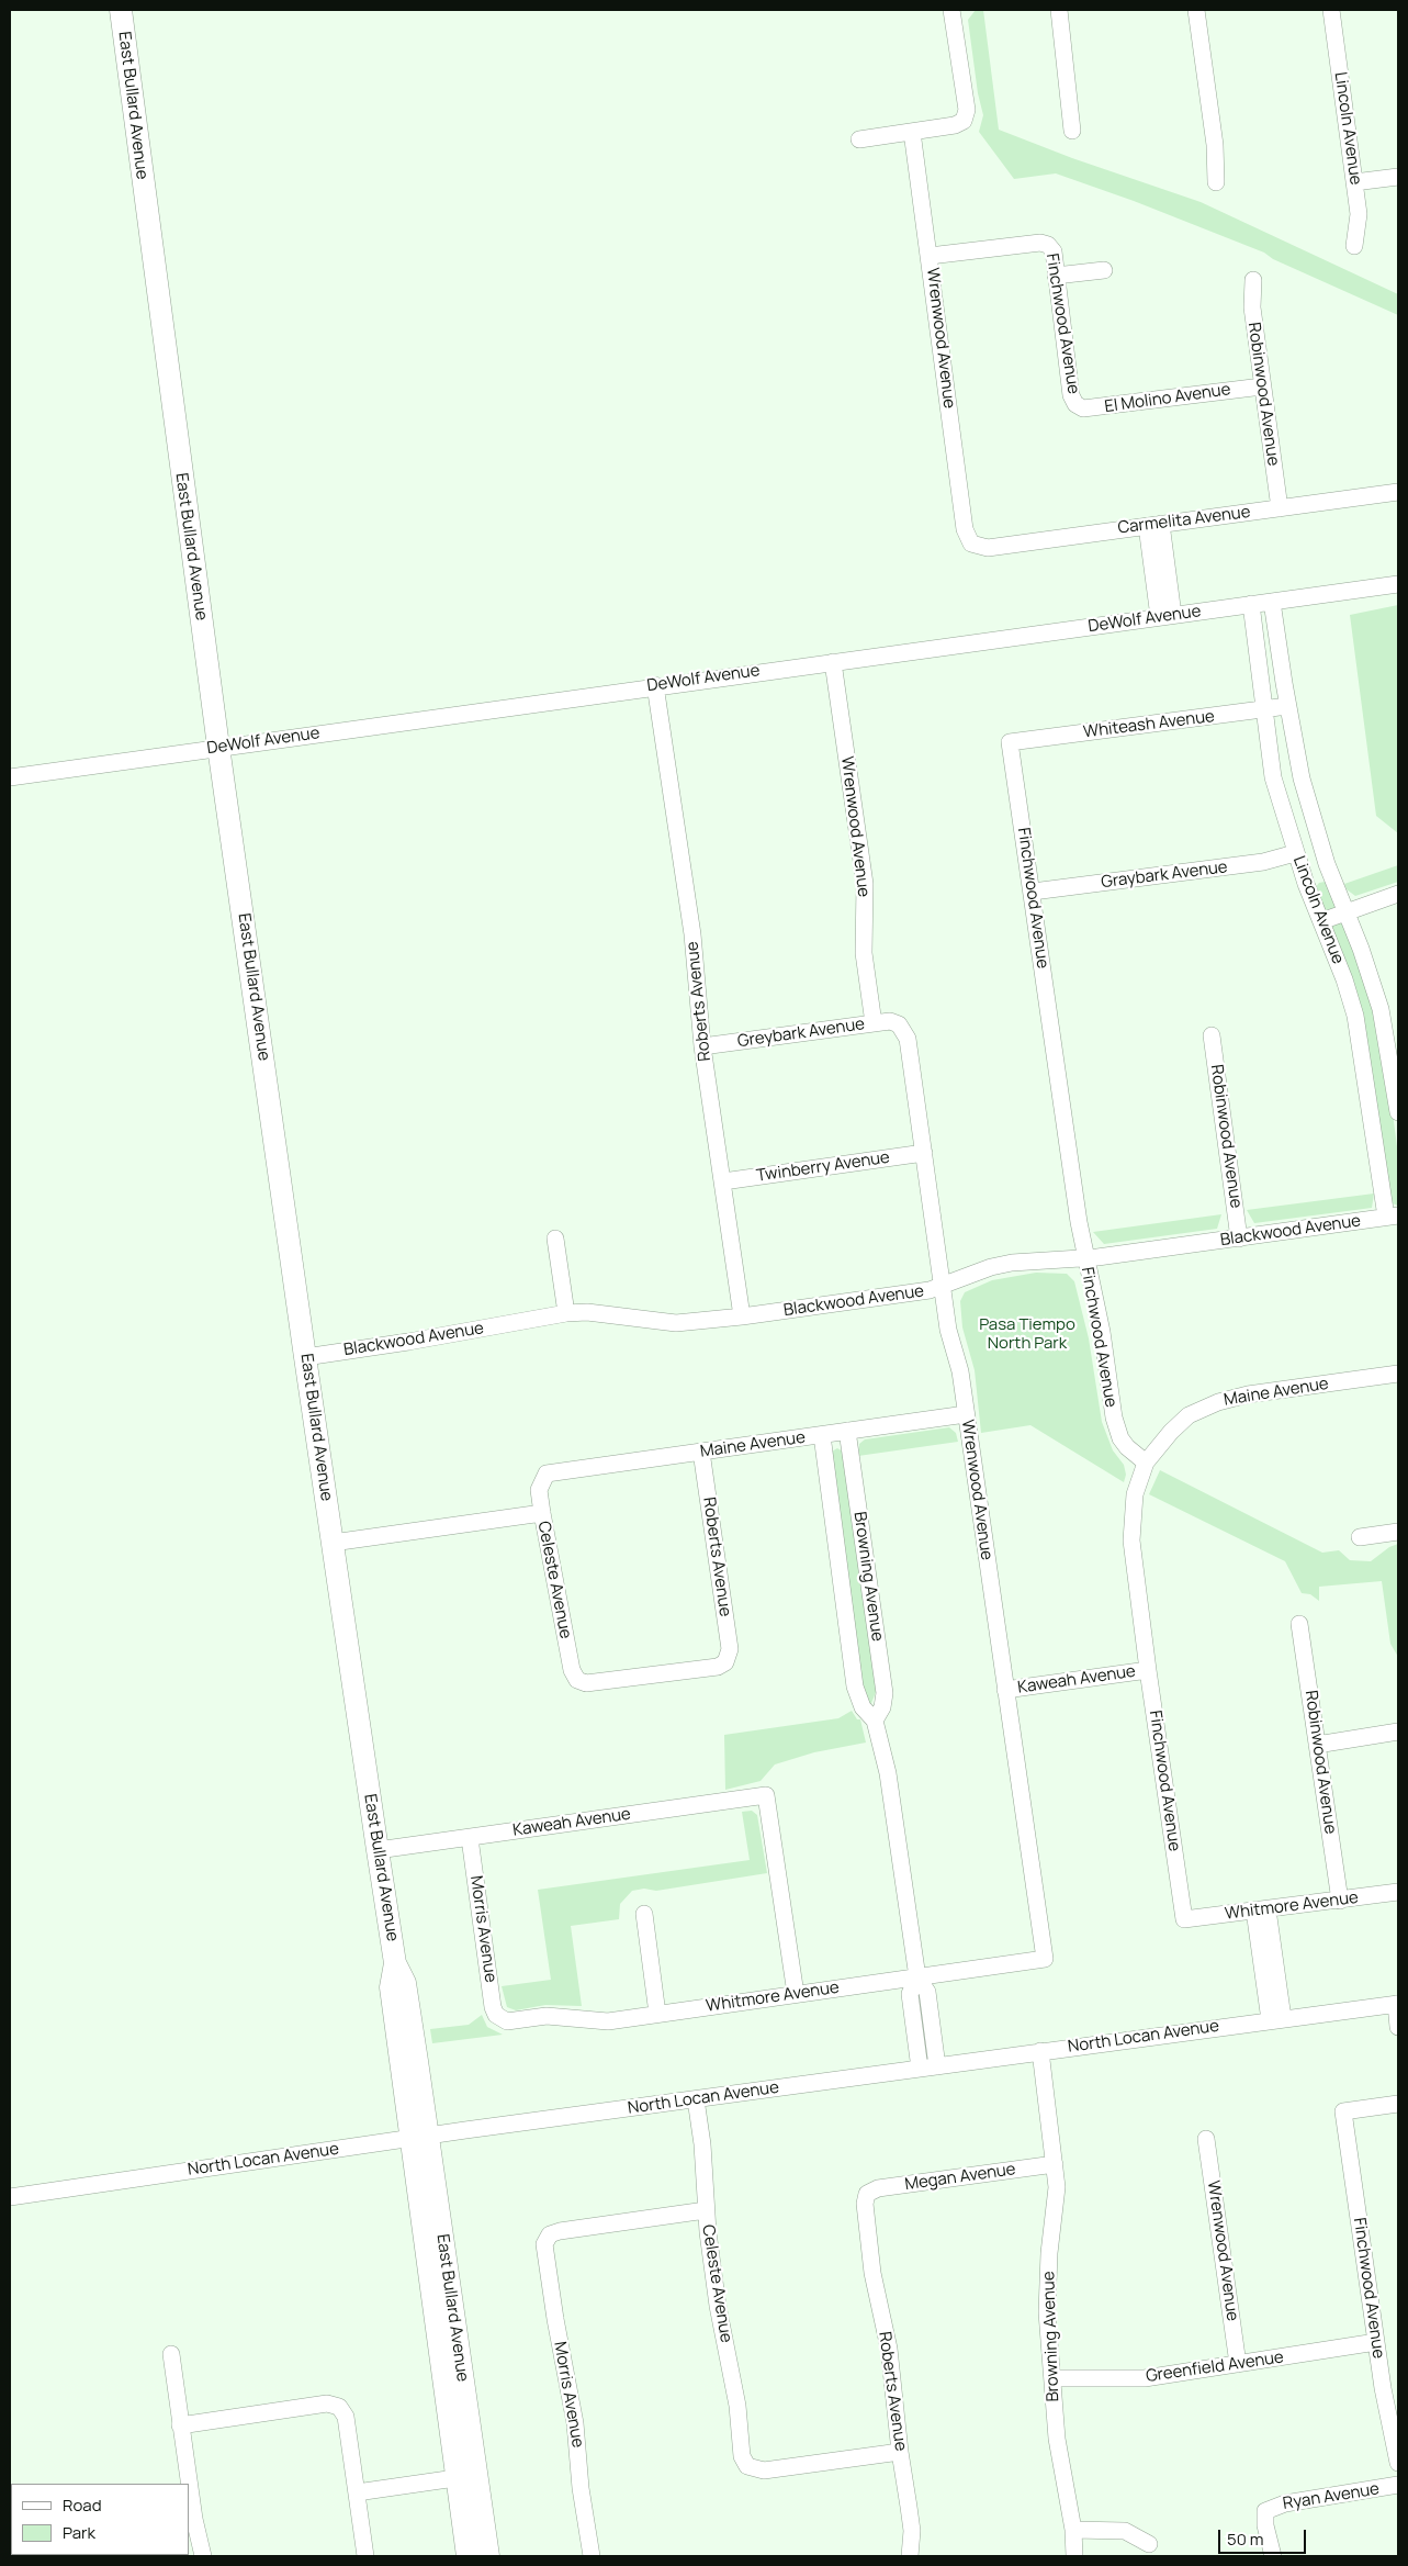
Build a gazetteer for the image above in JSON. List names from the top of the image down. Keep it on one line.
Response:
{"streets":{"main road":["East Bullard Avenue"],"street":["Lincoln Avenue","Finchwood Avenue","Wrenwood Avenue","Robinwood Avenue","El Molino Avenue","Carmelita Avenue","DeWolf Avenue","Whiteash Avenue","Graybark Avenue","Roberts Avenue","Greybark Avenue","Twinberry Avenue","Blackwood Avenue","Maine Avenue","Browning Avenue","Celeste Avenue","Kaweah Avenue","Whitmore Avenue","Morris Avenue","North Locan Avenue","Megan Avenue","Greenfield Avenue","Ryan Avenue"]},"crossings":[["East Bullard Avenue","DeWolf Avenue"],["East Bullard Avenue","Blackwood Avenue"],["East Bullard Avenue","Kaweah Avenue"],["East Bullard Avenue","North Locan Avenue"],["Lincoln Avenue","DeWolf Avenue"],["Lincoln Avenue","Whiteash Avenue"],["Lincoln Avenue","Graybark Avenue"],["Lincoln Avenue","Blackwood Avenue"],["Finchwood Avenue","Wrenwood Avenue"],["Finchwood Avenue","El Molino Avenue"],["Finchwood Avenue","Whiteash Avenue"],["Finchwood Avenue","Graybark Avenue"],["Finchwood Avenue","Blackwood Avenue"],["Finchwood Avenue","Maine Avenue"],["Finchwood Avenue","Kaweah Avenue"],["Finchwood Avenue","Whitmore Avenue"],["Finchwood Avenue","Greenfield Avenue"],["Wrenwood Avenue","Carmelita Avenue"],["Wrenwood Avenue","DeWolf Avenue"],["Wrenwood Avenue","Greybark Avenue"],["Wrenwood Avenue","Twinberry Avenue"],["Wrenwood Avenue","Blackwood Avenue"],["Wrenwood Avenue","Maine Avenue"],["Wrenwood Avenue","Kaweah Avenue"],["Wrenwood Avenue","Whitmore Avenue"],["Wrenwood Avenue","Greenfield Avenue"],["Robinwood Avenue","El Molino Avenue"],["Robinwood Avenue","Carmelita Avenue"],["Robinwood Avenue","Blackwood Avenue"],["Robinwood Avenue","Whitmore Avenue"],["DeWolf Avenue","Roberts Avenue"],["Roberts Avenue","Greybark Avenue"],["Roberts Avenue","Twinberry Avenue"],["Roberts Avenue","Blackwood Avenue"],["Roberts Avenue","Maine Avenue"],["Roberts Avenue","Celeste Avenue"],["Roberts Avenue","Megan Avenue"],["Maine Avenue","Browning Avenue"],["Maine Avenue","Celeste Avenue"],["Browning Avenue","Whitmore Avenue"],["Browning Avenue","North Locan Avenue"],["Browning Avenue","Megan Avenue"],["Browning Avenue","Greenfield Avenue"],["Celeste Avenue","Morris Avenue"],["Celeste Avenue","North Locan Avenue"],["Kaweah Avenue","Whitmore Avenue"],["Kaweah Avenue","Morris Avenue"],["Whitmore Avenue","Morris Avenue"]],"parks":["Pasa Tiempo North Park"],"legend":["Road","Park"],"scale_bar":"50 m"}
